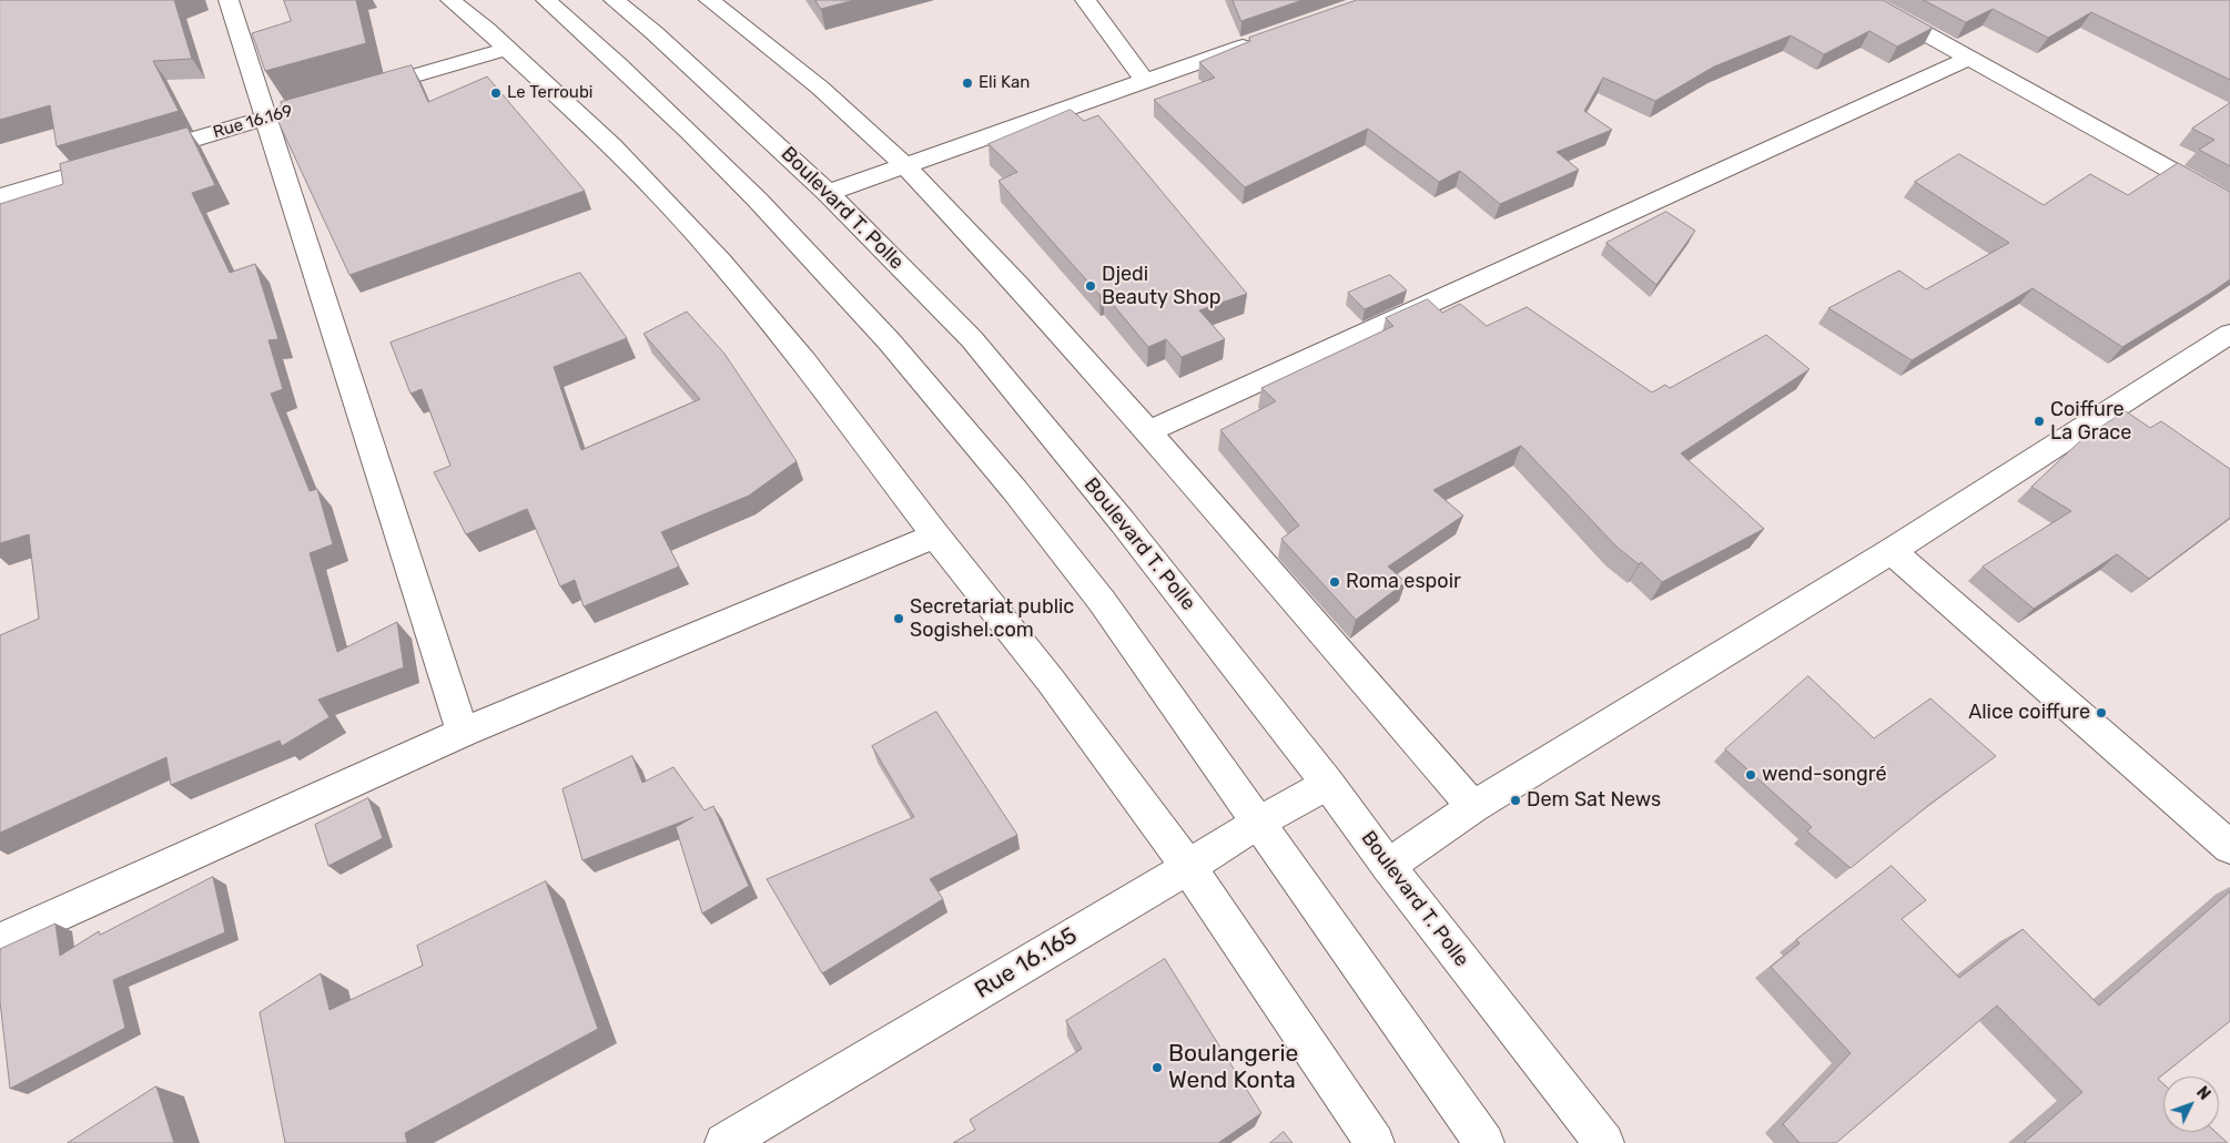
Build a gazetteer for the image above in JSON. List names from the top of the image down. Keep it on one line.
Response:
{"streets":{"main road":["Rue 16.169","Boulevard T. Polle","Rue 16.165"]},"crossings":[["Boulevard T. Polle","Rue 16.165"]],"places":["Eli Kan","Le Terroubi","Djedi Beauty Shop","Coiffure La Grace","Roma espoir","Secretariat public Sogishel.com","Alice coiffure","wend-songré","Dem Sat News","Boulangerie Wend Konta"],"north":"top right"}
